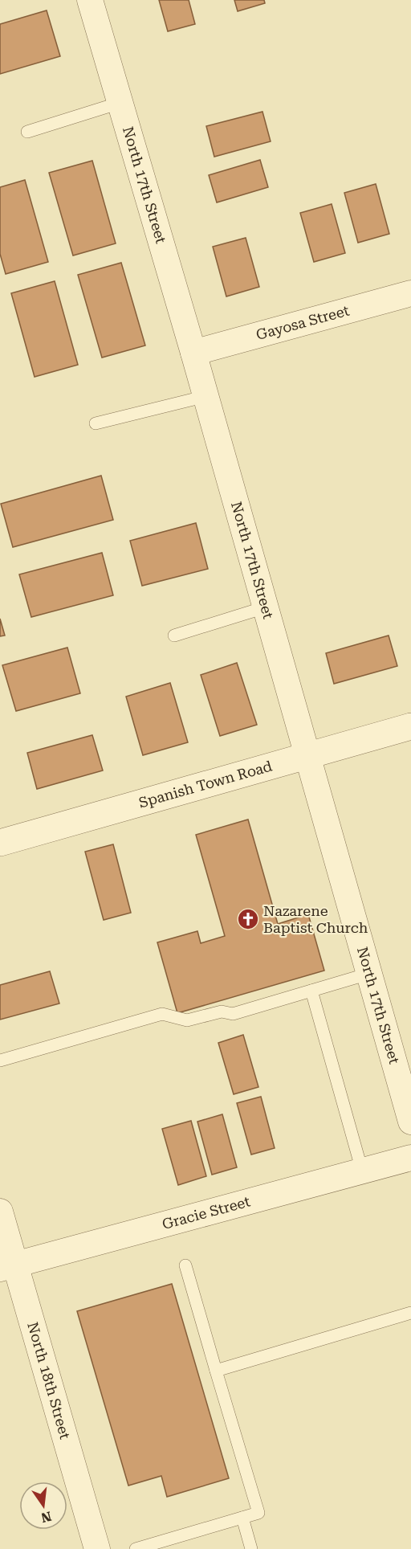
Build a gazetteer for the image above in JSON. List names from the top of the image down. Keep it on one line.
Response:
{"streets":{"street":["North 17th Street","Gayosa Street","Spanish Town Road","Gracie Street","North 18th Street"]},"crossings":[["North 17th Street","Gayosa Street"],["North 17th Street","Spanish Town Road"],["Gracie Street","North 18th Street"]],"places":{"church":["Nazarene Baptist Church"]},"north":"bottom"}
